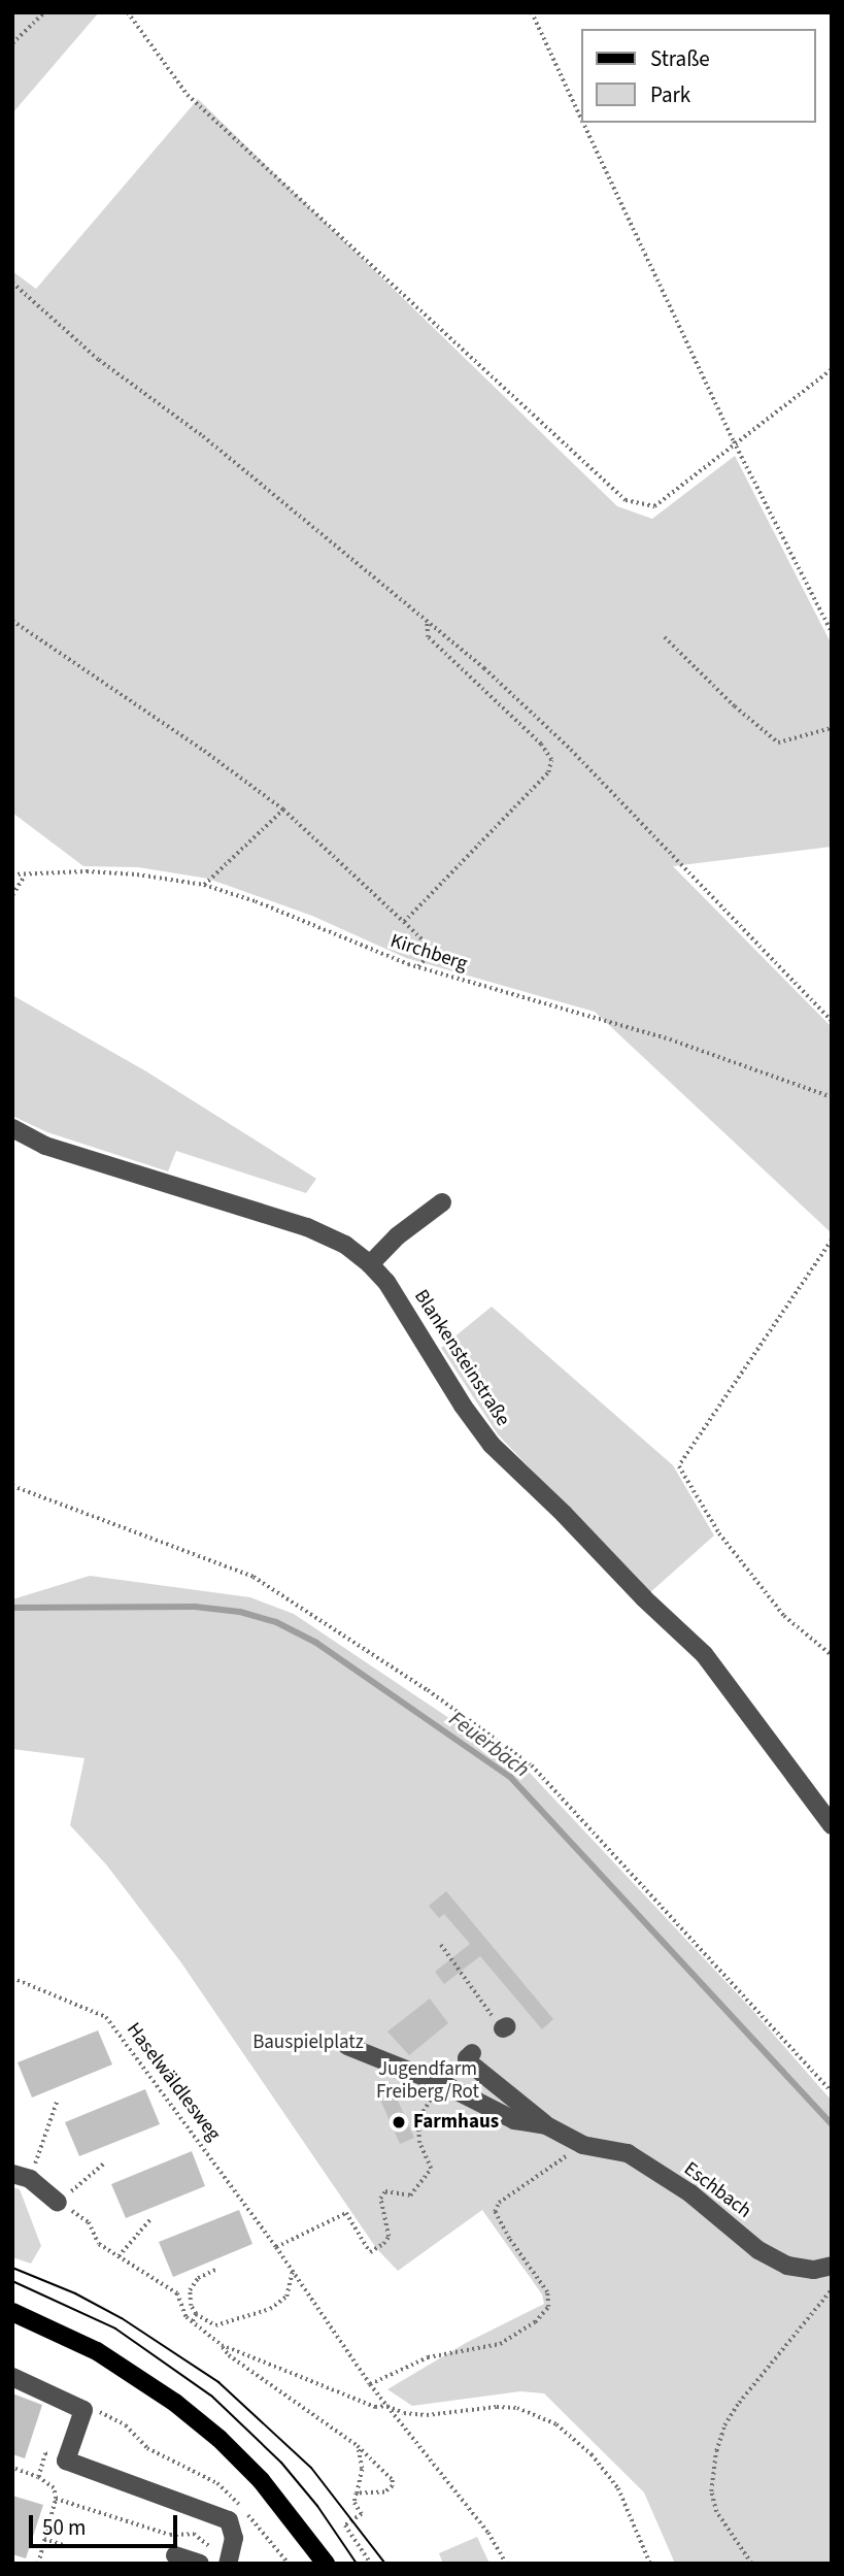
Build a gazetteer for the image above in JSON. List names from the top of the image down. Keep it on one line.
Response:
{"streets":{"street":["Blankensteinstraße","Eschbach"],"path":["Kirchberg","Haselwäldlesweg"]},"water":["Feuerbach"],"parks":["Bauspielplatz","Jugendfarm Freiberg/Rot"],"places":["Farmhaus"],"legend":["Straße","Park"],"scale_bar":"50 m"}
